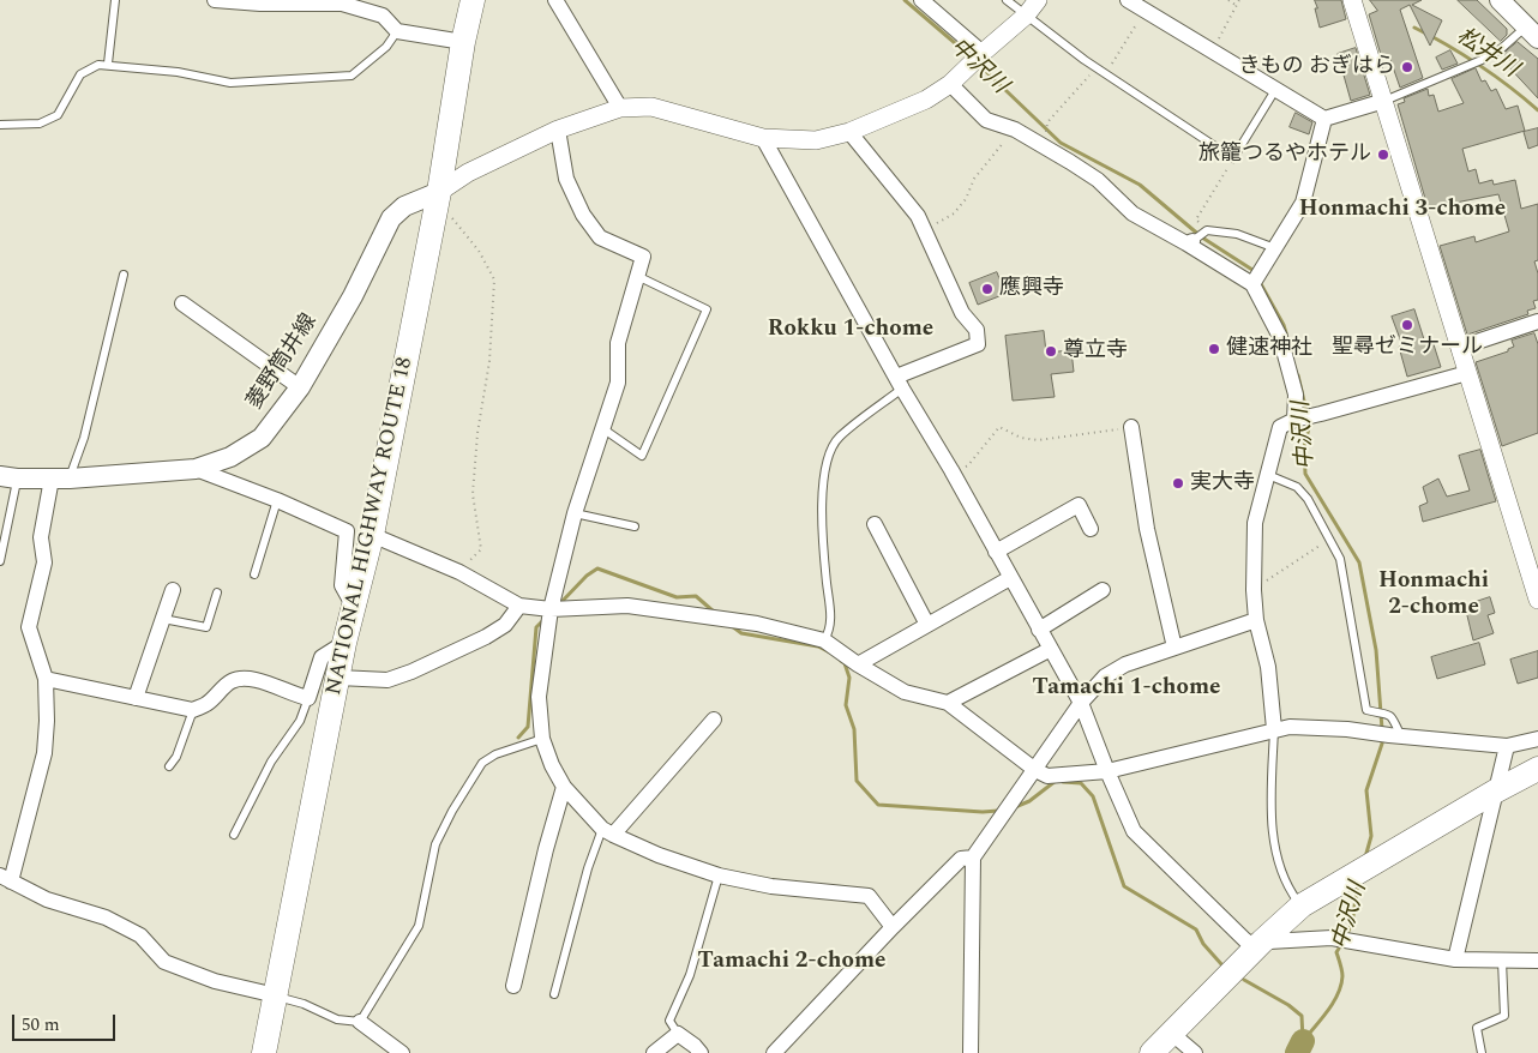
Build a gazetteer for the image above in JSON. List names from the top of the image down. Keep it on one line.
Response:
{"streets":{"highway":["NATIONAL HIGHWAY ROUTE 18"],"main road":["菱野筒井線"]},"crossings":[["菱野筒井線","NATIONAL HIGHWAY ROUTE 18"]],"districts":["Honmachi 3-chome","Rokku 1-chome","Honmachi 2-chome","Tamachi 1-chome","Tamachi 2-chome"],"water":["松井川","中沢川"],"places":["きもの おぎはら","旅籠つるやホテル","應興寺","聖尋ゼミナール","健速神社","尊立寺","実大寺"],"scale_bar":"50 m"}
